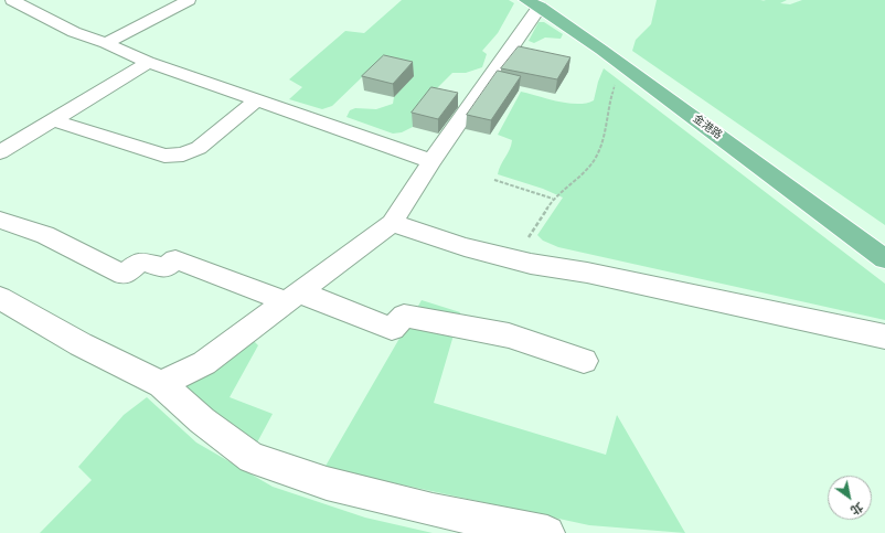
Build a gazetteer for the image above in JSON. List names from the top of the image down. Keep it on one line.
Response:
{"streets":{"main road":["金港路"]},"north":"bottom right"}
